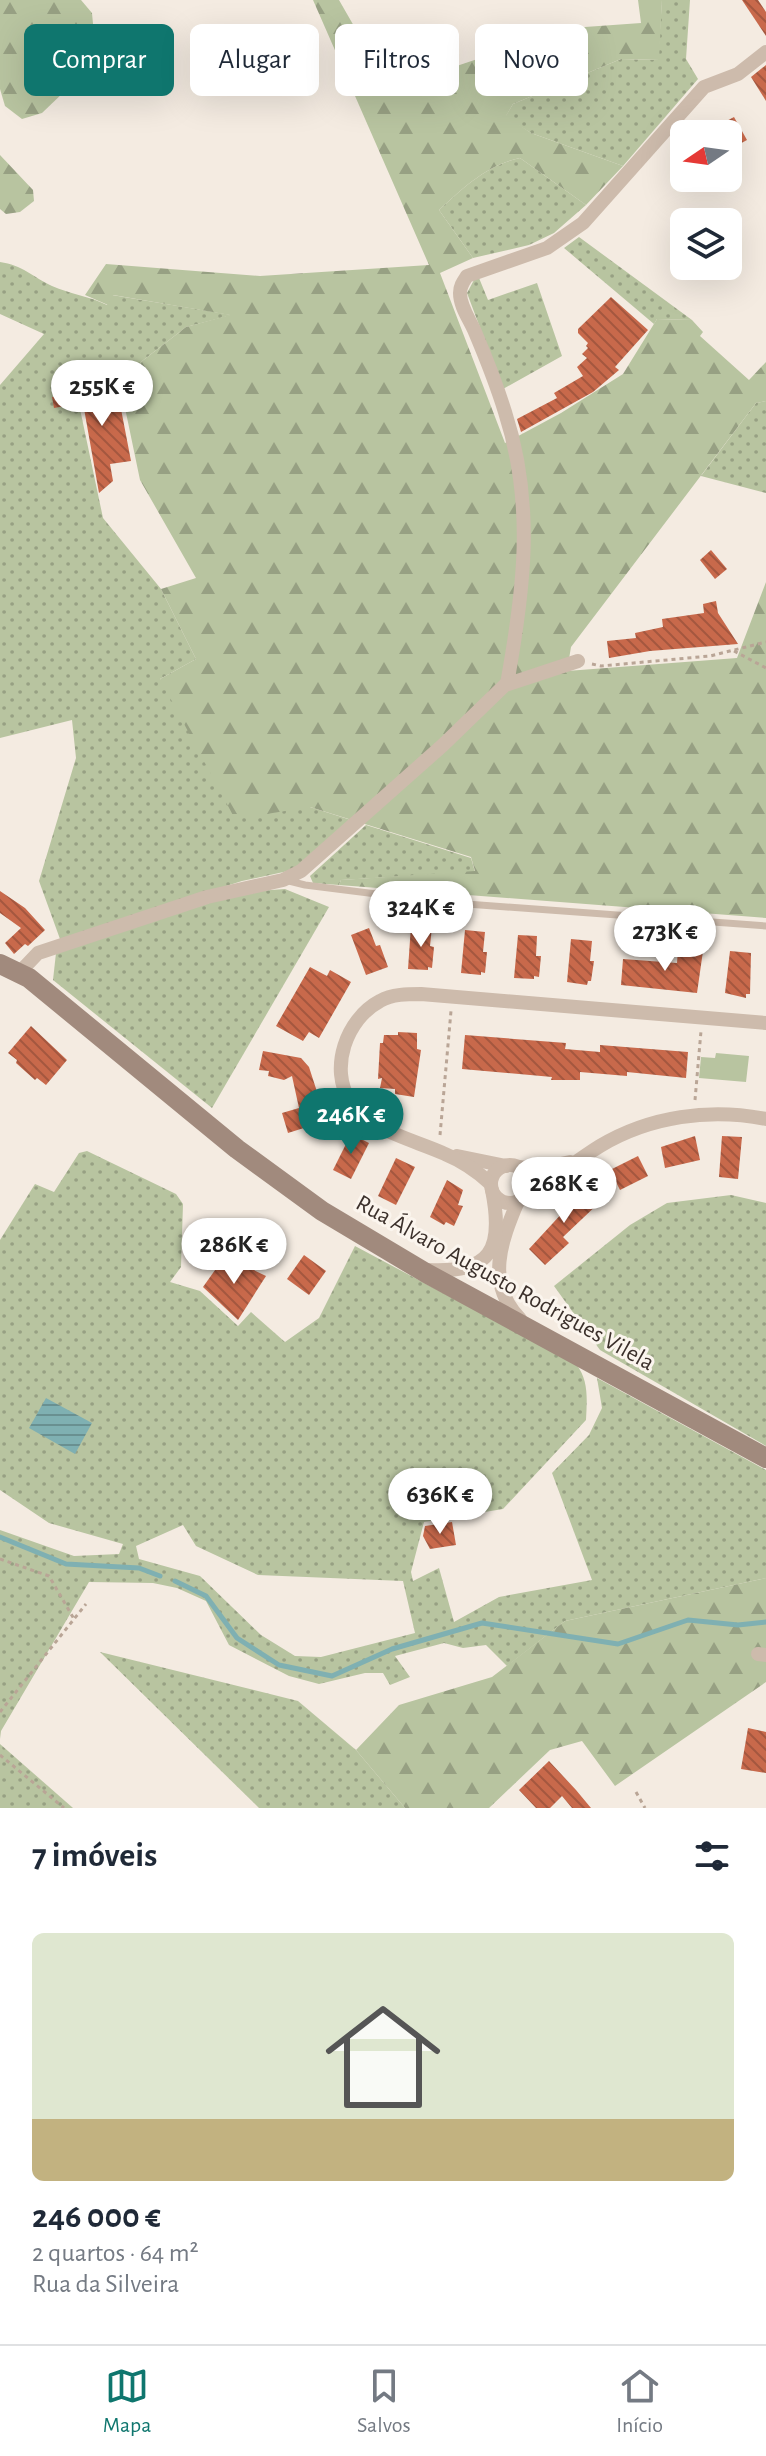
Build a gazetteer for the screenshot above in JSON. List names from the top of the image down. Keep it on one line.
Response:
{"streets":{"main road":["Rua Álvaro Augusto Rodrigues Vilela"]},"north":"left","page":{"chip":["Comprar","Alugar","Filtros","Novo"],"price":["255K €","324K €","273K €","246K €","268K €","286K €","636K €"],"heading":"7 imóveis","list":[{"name":"246 000 €","note":"2 quartos · 64 m² · Rua da Silveira"}],"tabs":["Mapa","Salvos","Início"]}}
